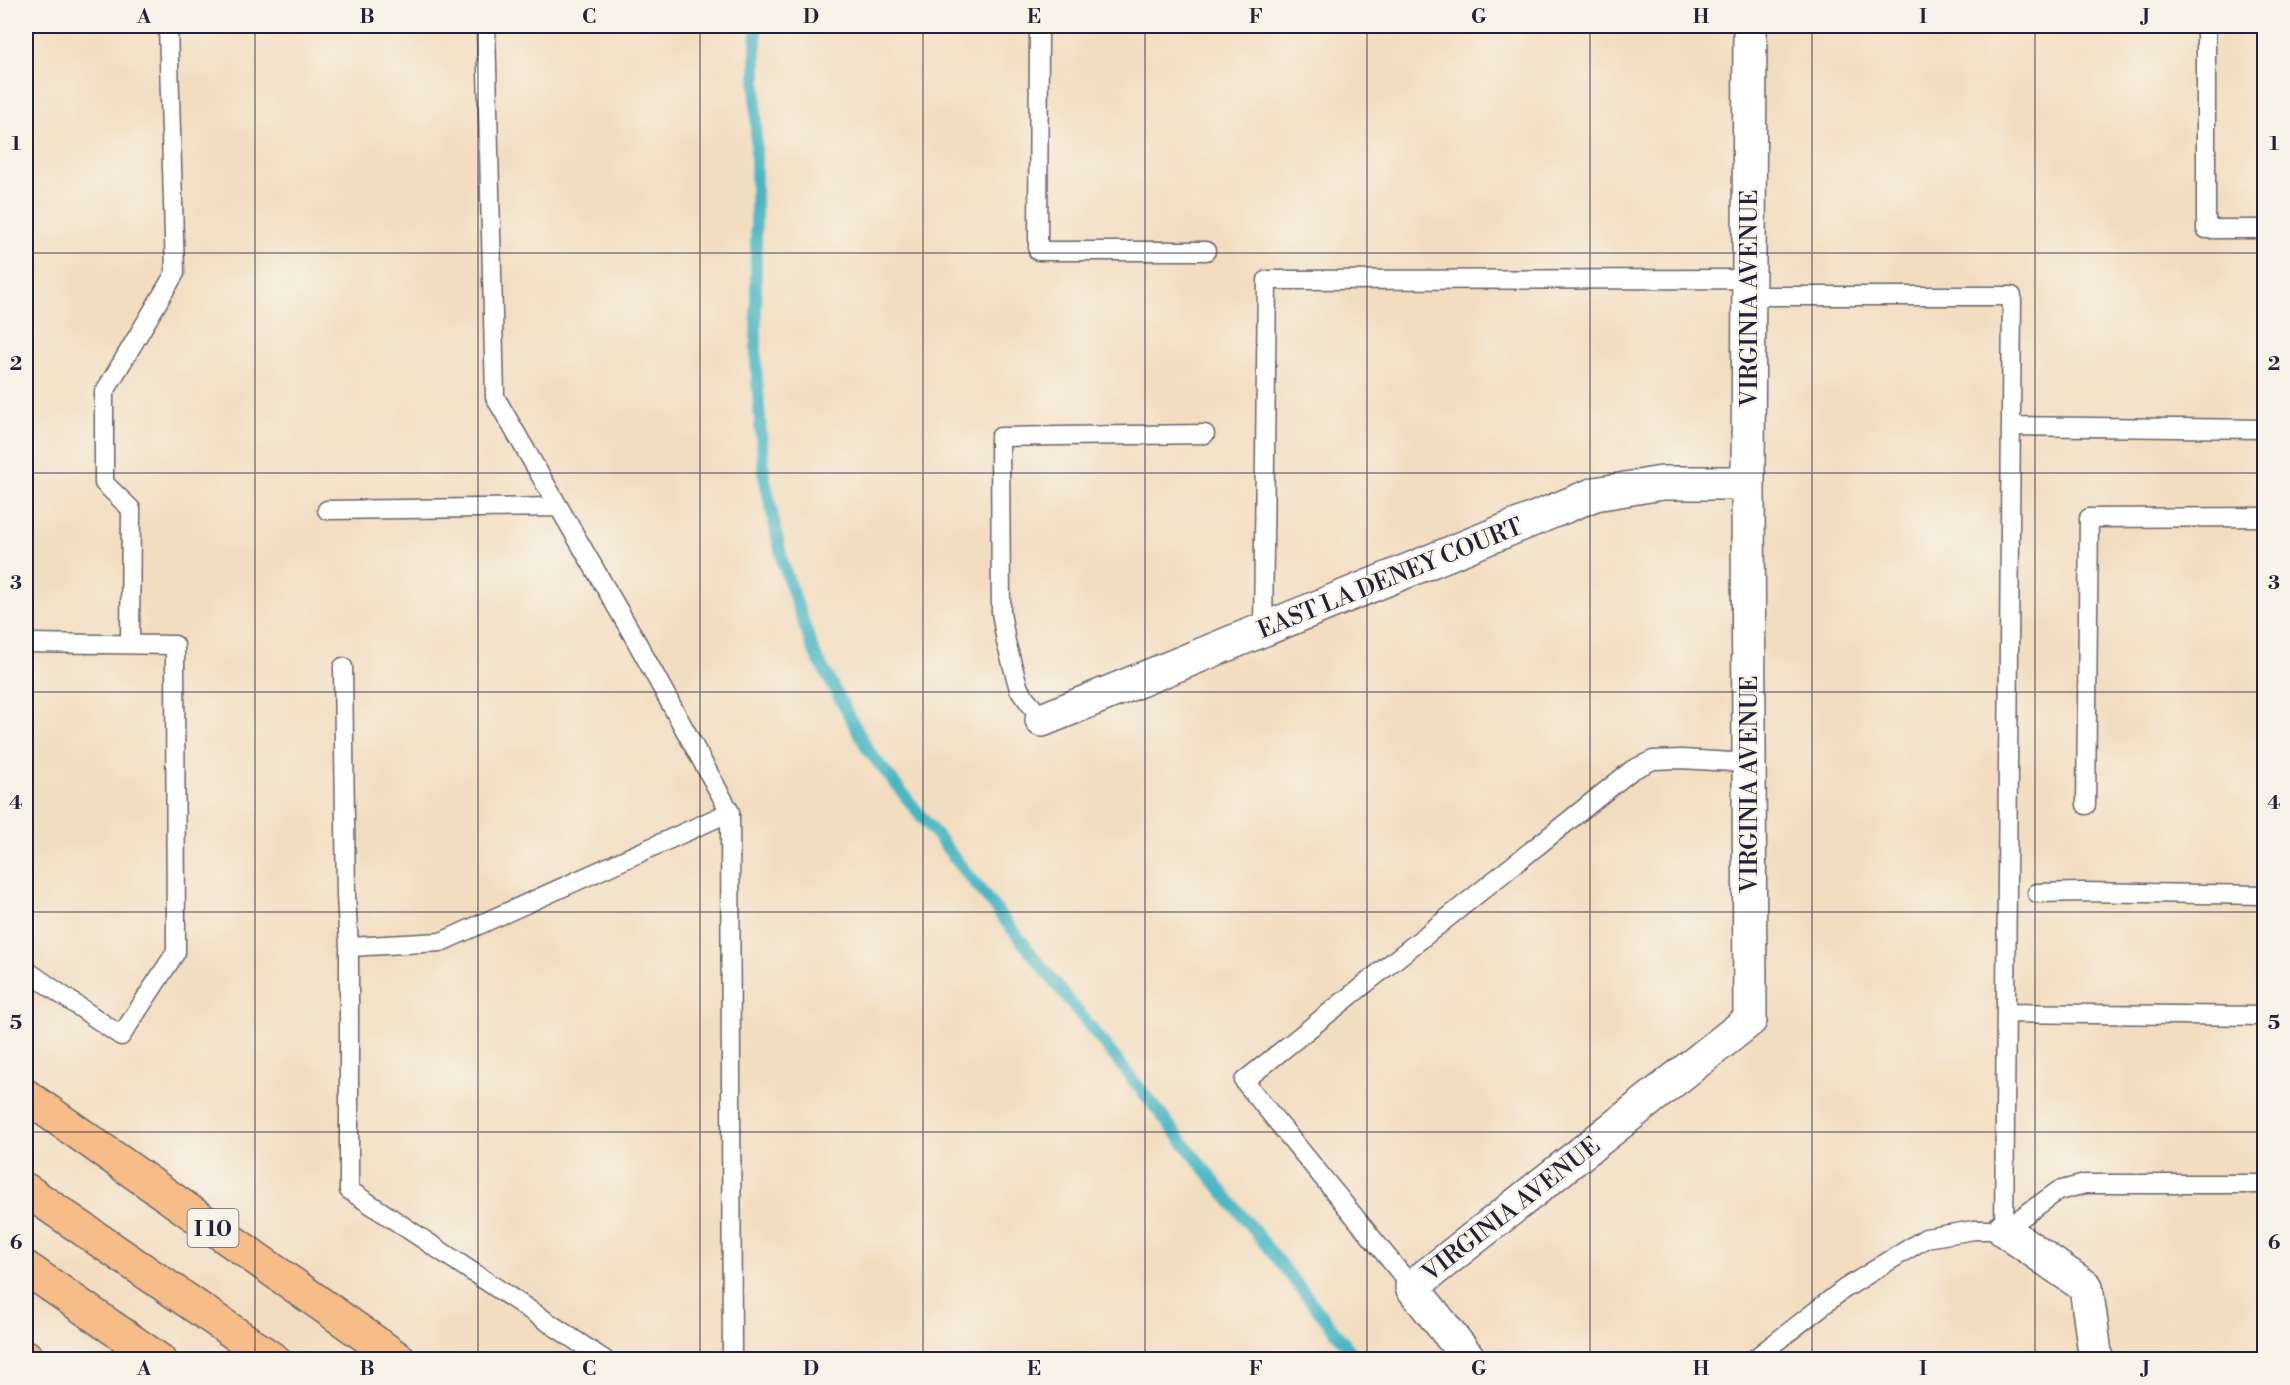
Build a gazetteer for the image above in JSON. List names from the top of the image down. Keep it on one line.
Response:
{"streets":{"highway":["I 10"],"street":["VIRGINIA AVENUE","EAST LA DENEY COURT"]},"crossings":[["VIRGINIA AVENUE","EAST LA DENEY COURT"]],"grid":{"columns":["A","B","C","D","E","F","G","H","I","J"],"rows":["1","2","3","4","5","6"]}}
